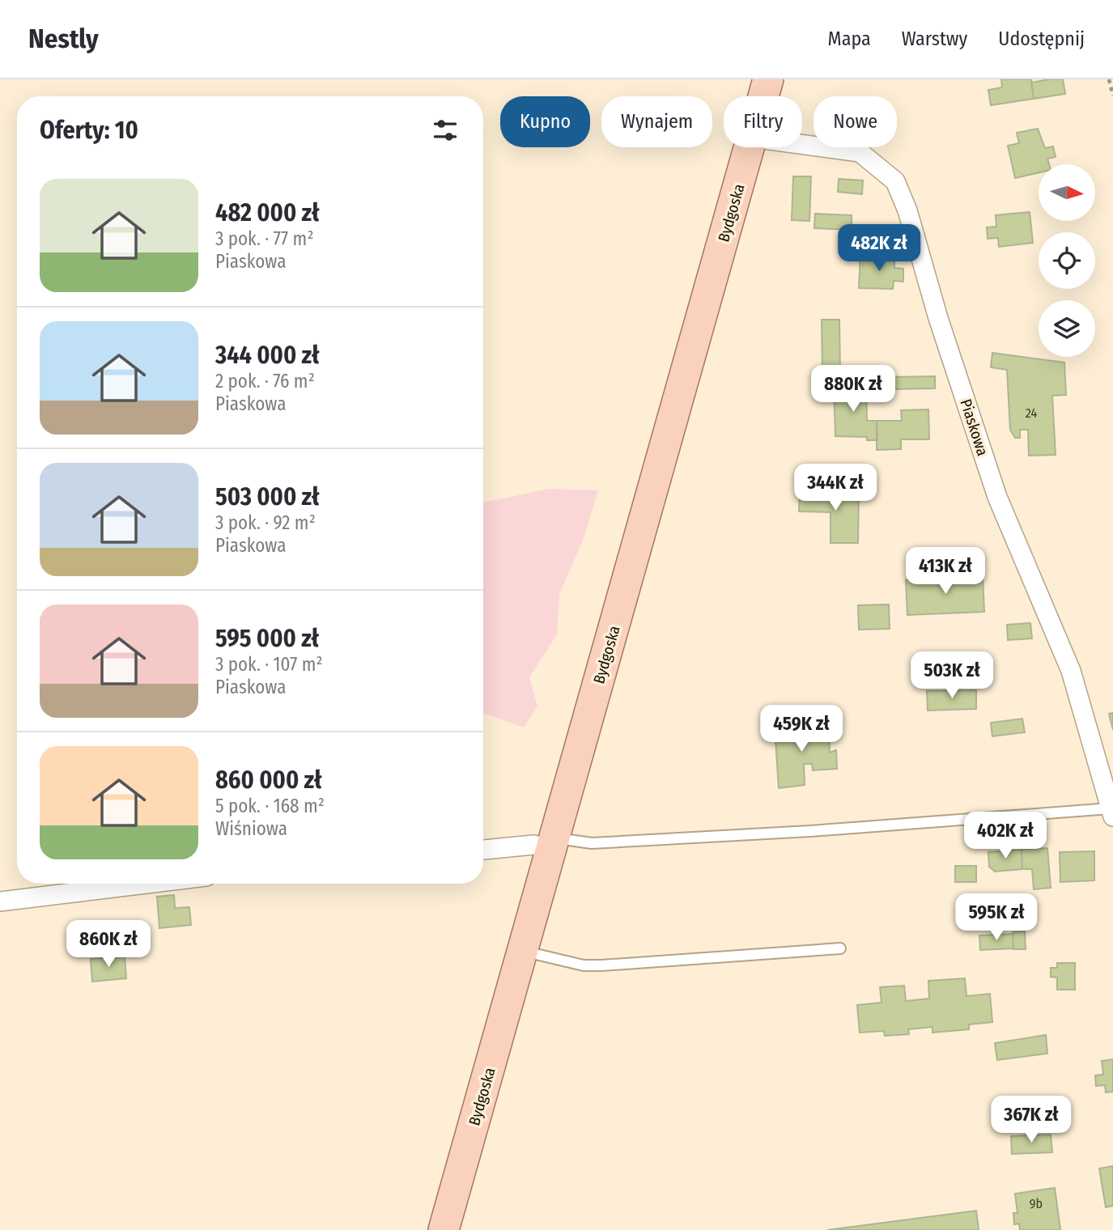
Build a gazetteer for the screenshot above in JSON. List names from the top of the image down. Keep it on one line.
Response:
{"streets":{"main road":["Bydgoska"],"street":["Piaskowa"]},"house_numbers":["24","9b"],"north":"right","page":{"header":"Nestly","nav":["Mapa","Warstwy","Udostępnij"],"chip":["Kupno","Wynajem","Filtry","Nowe"],"heading":"Oferty: 10","list":[{"name":"482 000 zł","note":"3 pok. · 77 m² · Piaskowa"},{"name":"344 000 zł","note":"2 pok. · 76 m² · Piaskowa"},{"name":"503 000 zł","note":"3 pok. · 92 m² · Piaskowa"},{"name":"595 000 zł","note":"3 pok. · 107 m² · Piaskowa"},{"name":"860 000 zł","note":"5 pok. · 168 m² · Wiśniowa"}],"price":["482K zł","880K zł","344K zł","413K zł","503K zł","459K zł","402K zł","595K zł","860K zł","367K zł"]}}
